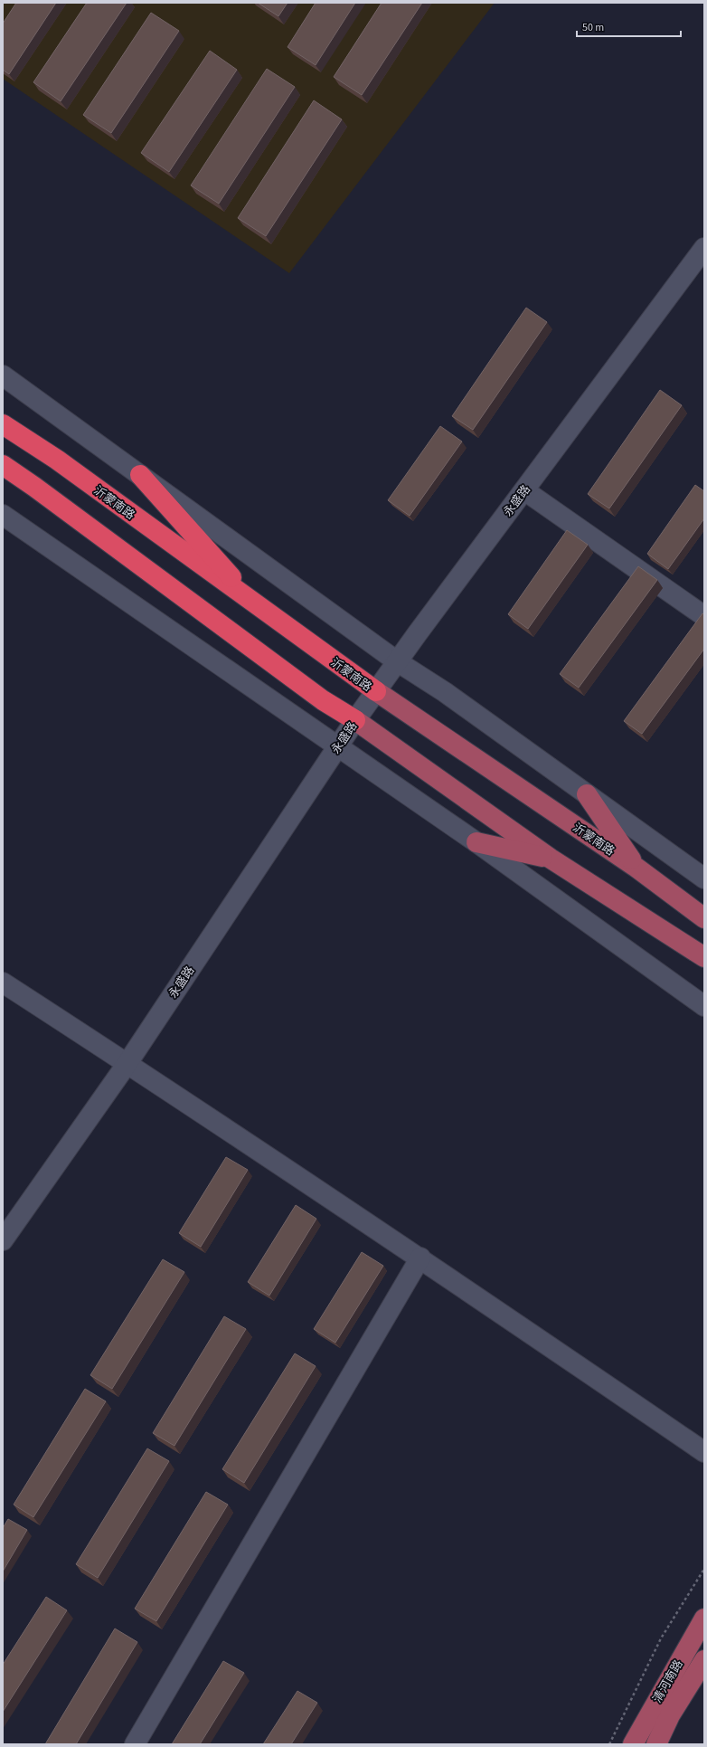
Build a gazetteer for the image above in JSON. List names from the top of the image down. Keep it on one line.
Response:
{"streets":{"highway":["沂蒙南路"],"main road":["清河南路"],"street":["永盛路"]},"crossings":[["永盛路","沂蒙南路"]],"scale_bar":"50 m"}
